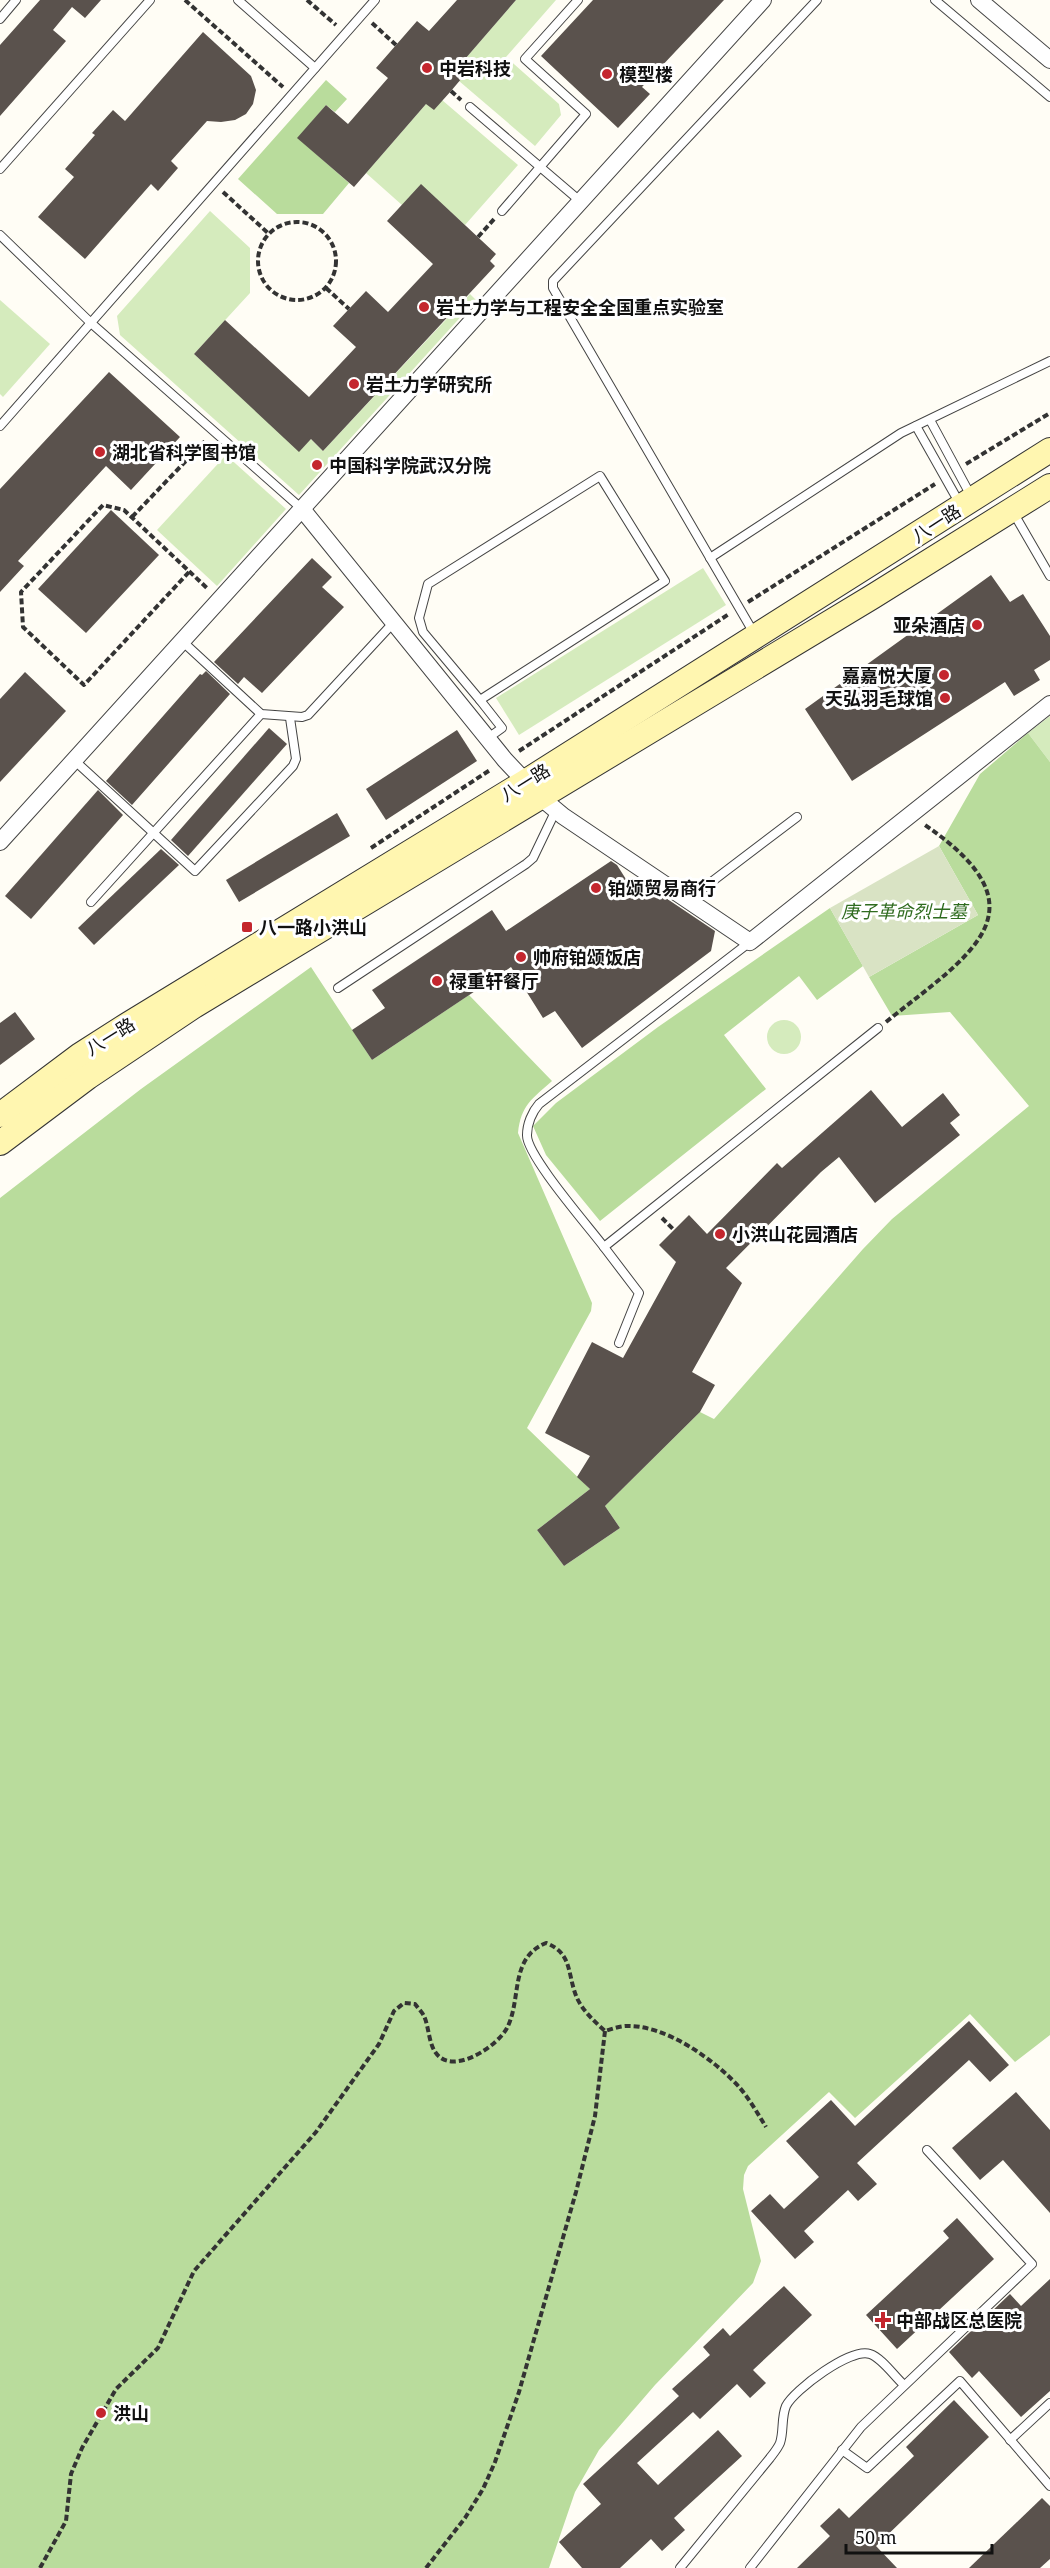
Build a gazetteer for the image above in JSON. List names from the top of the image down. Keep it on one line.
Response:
{"streets":{"main road":["八一路"]},"parks":["庚子革命烈士墓"],"places":{"other":["中岩科技","模型楼","岩土力学与工程安全全国重点实验室","岩土力学研究所","湖北省科学图书馆","中国科学院武汉分院","亚朵酒店","嘉嘉悦大厦","天弘羽毛球馆","铂颂贸易商行","帅府铂颂饭店","禄重轩餐厅","小洪山花园酒店","洪山"],"transit":["八一路小洪山"],"health":["中部战区总医院"]},"scale_bar":"50 m"}
